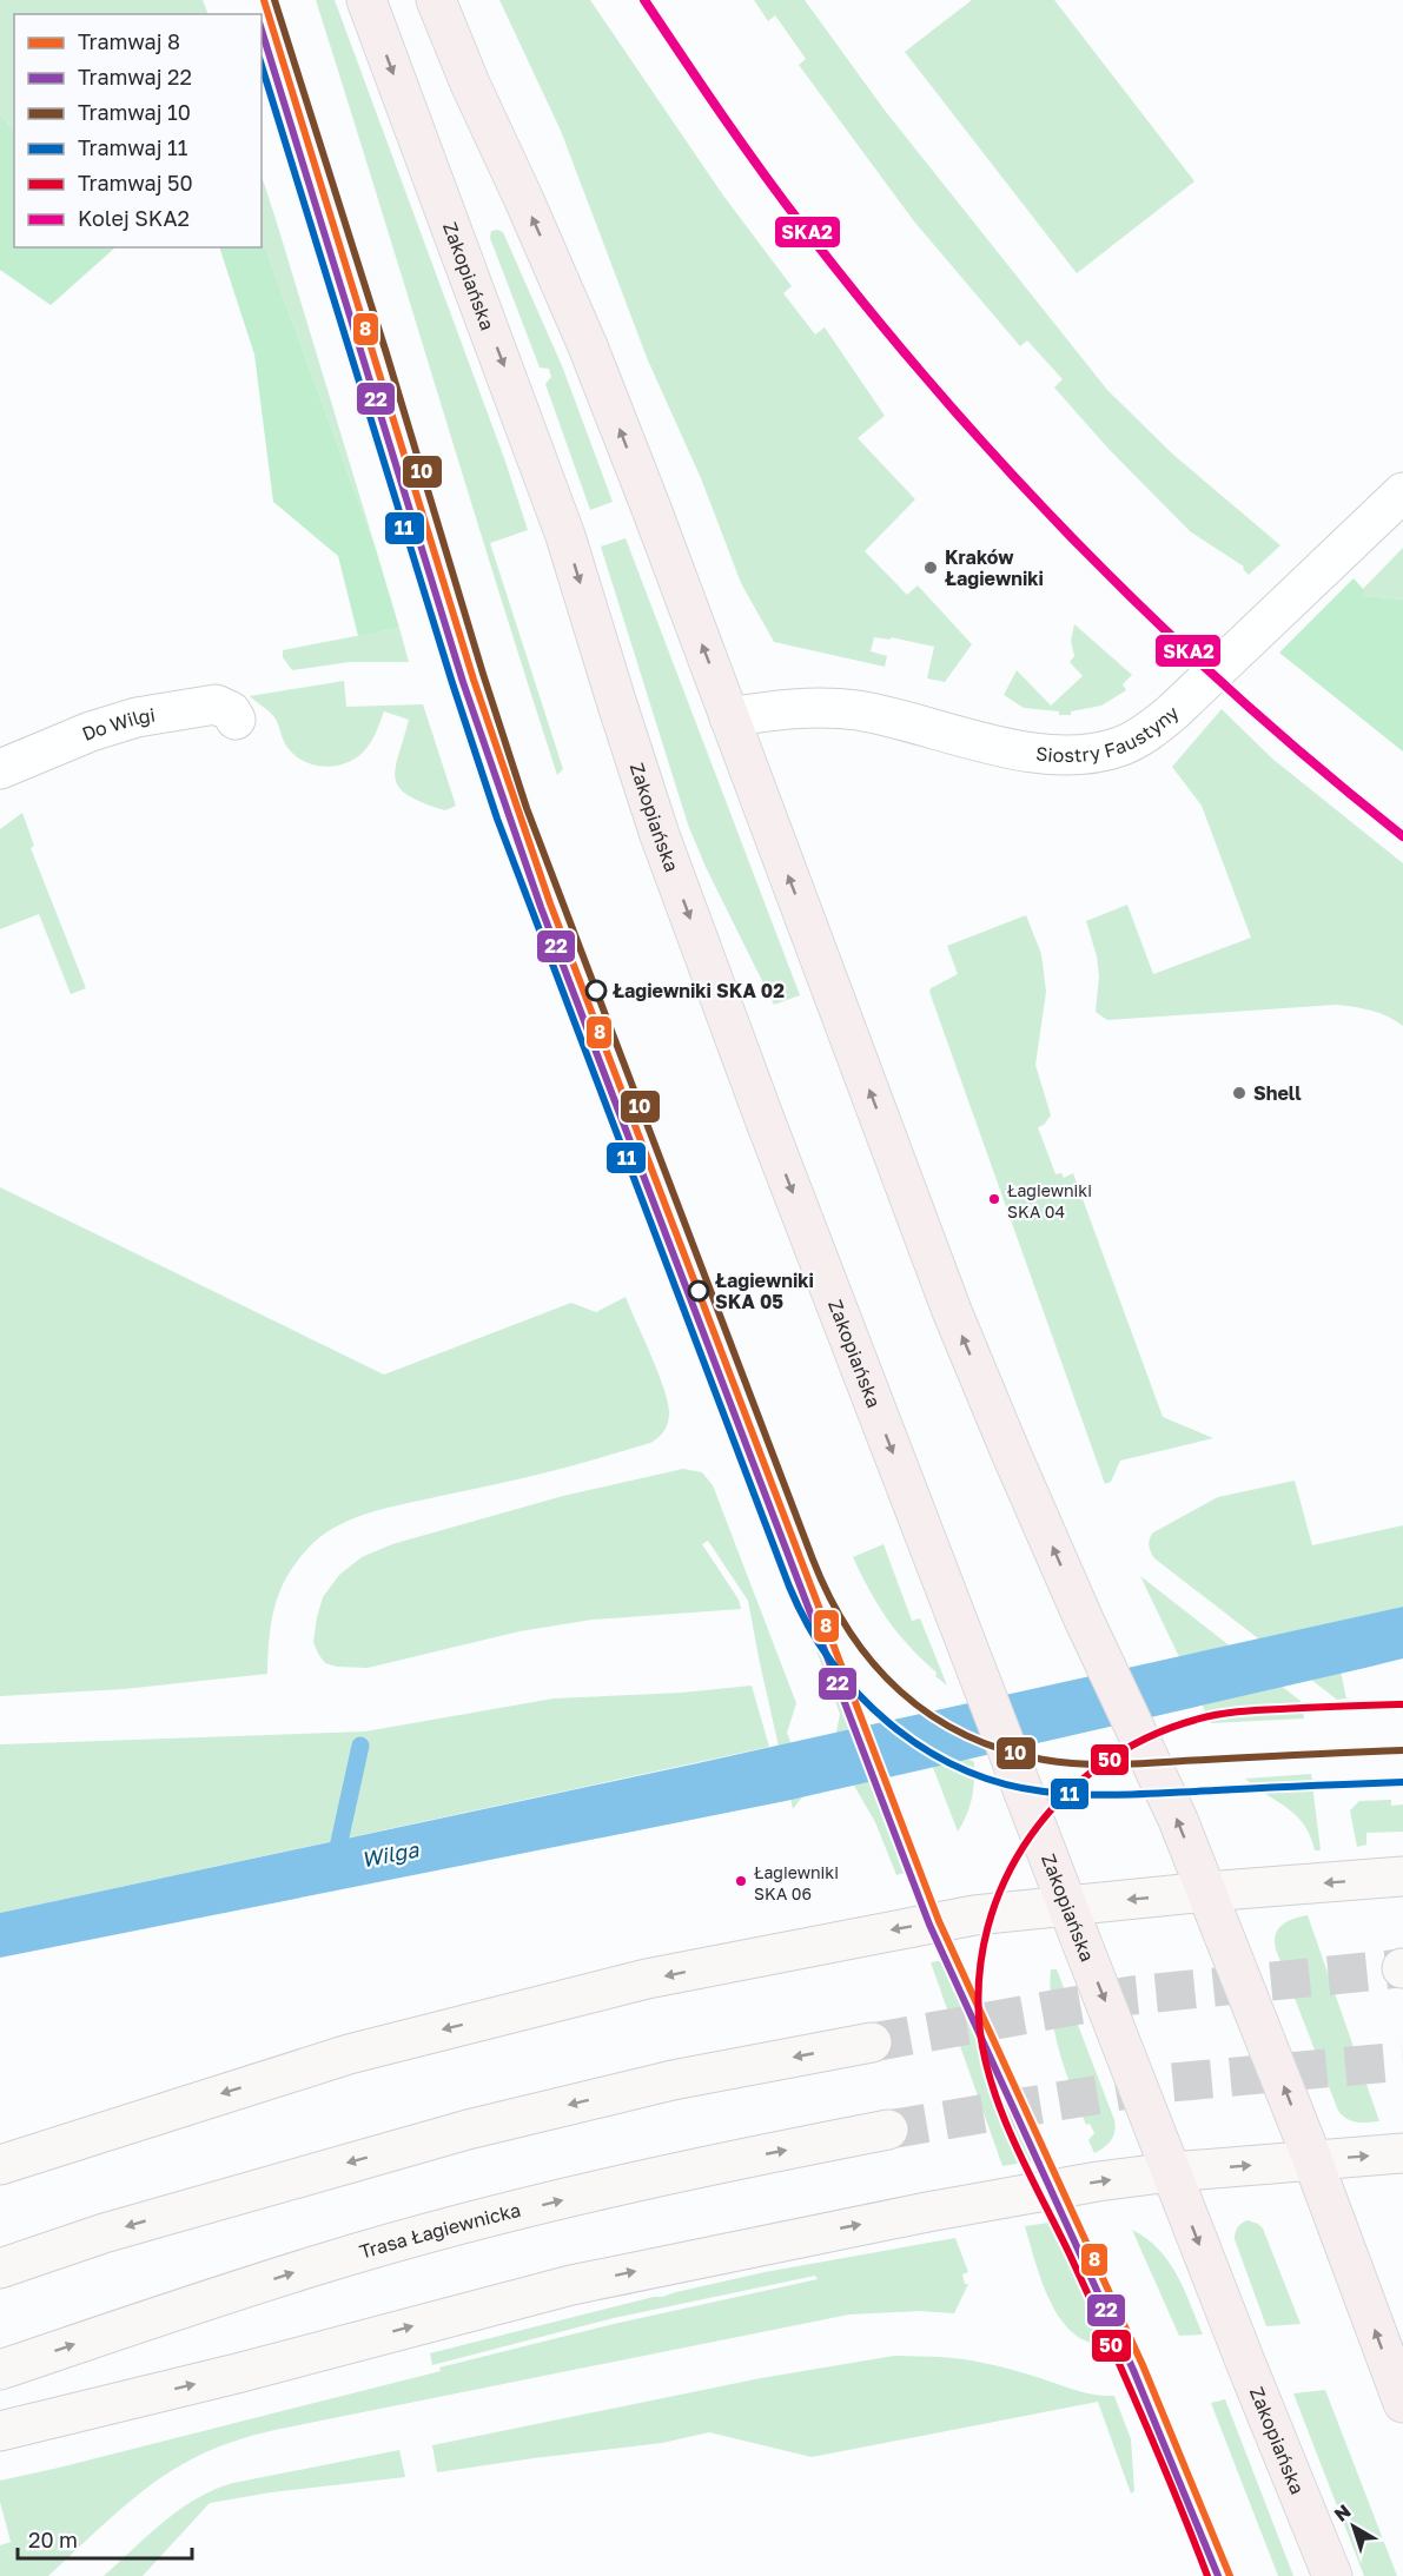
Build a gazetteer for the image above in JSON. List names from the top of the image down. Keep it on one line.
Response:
{"streets":{"main road":["Zakopiańska","Trasa Łagiewnicka"],"street":["Do Wilgi","Siostry Faustyny"]},"water":["Wilga"],"places":["Kraków Łagiewniki","Łagiewniki SKA 02","Shell","Łagiewniki SKA 04","Łagiewniki SKA 05","Łagiewniki SKA 06"],"lines":["tram line 8","tram line 10","rail line SKA2","tram line 22","tram line 11","tram line 50"],"legend":["Tramwaj 8","Tramwaj 22","Tramwaj 10","Tramwaj 11","Tramwaj 50","Kolej SKA2"],"scale_bar":"20 m","north":"top left"}
